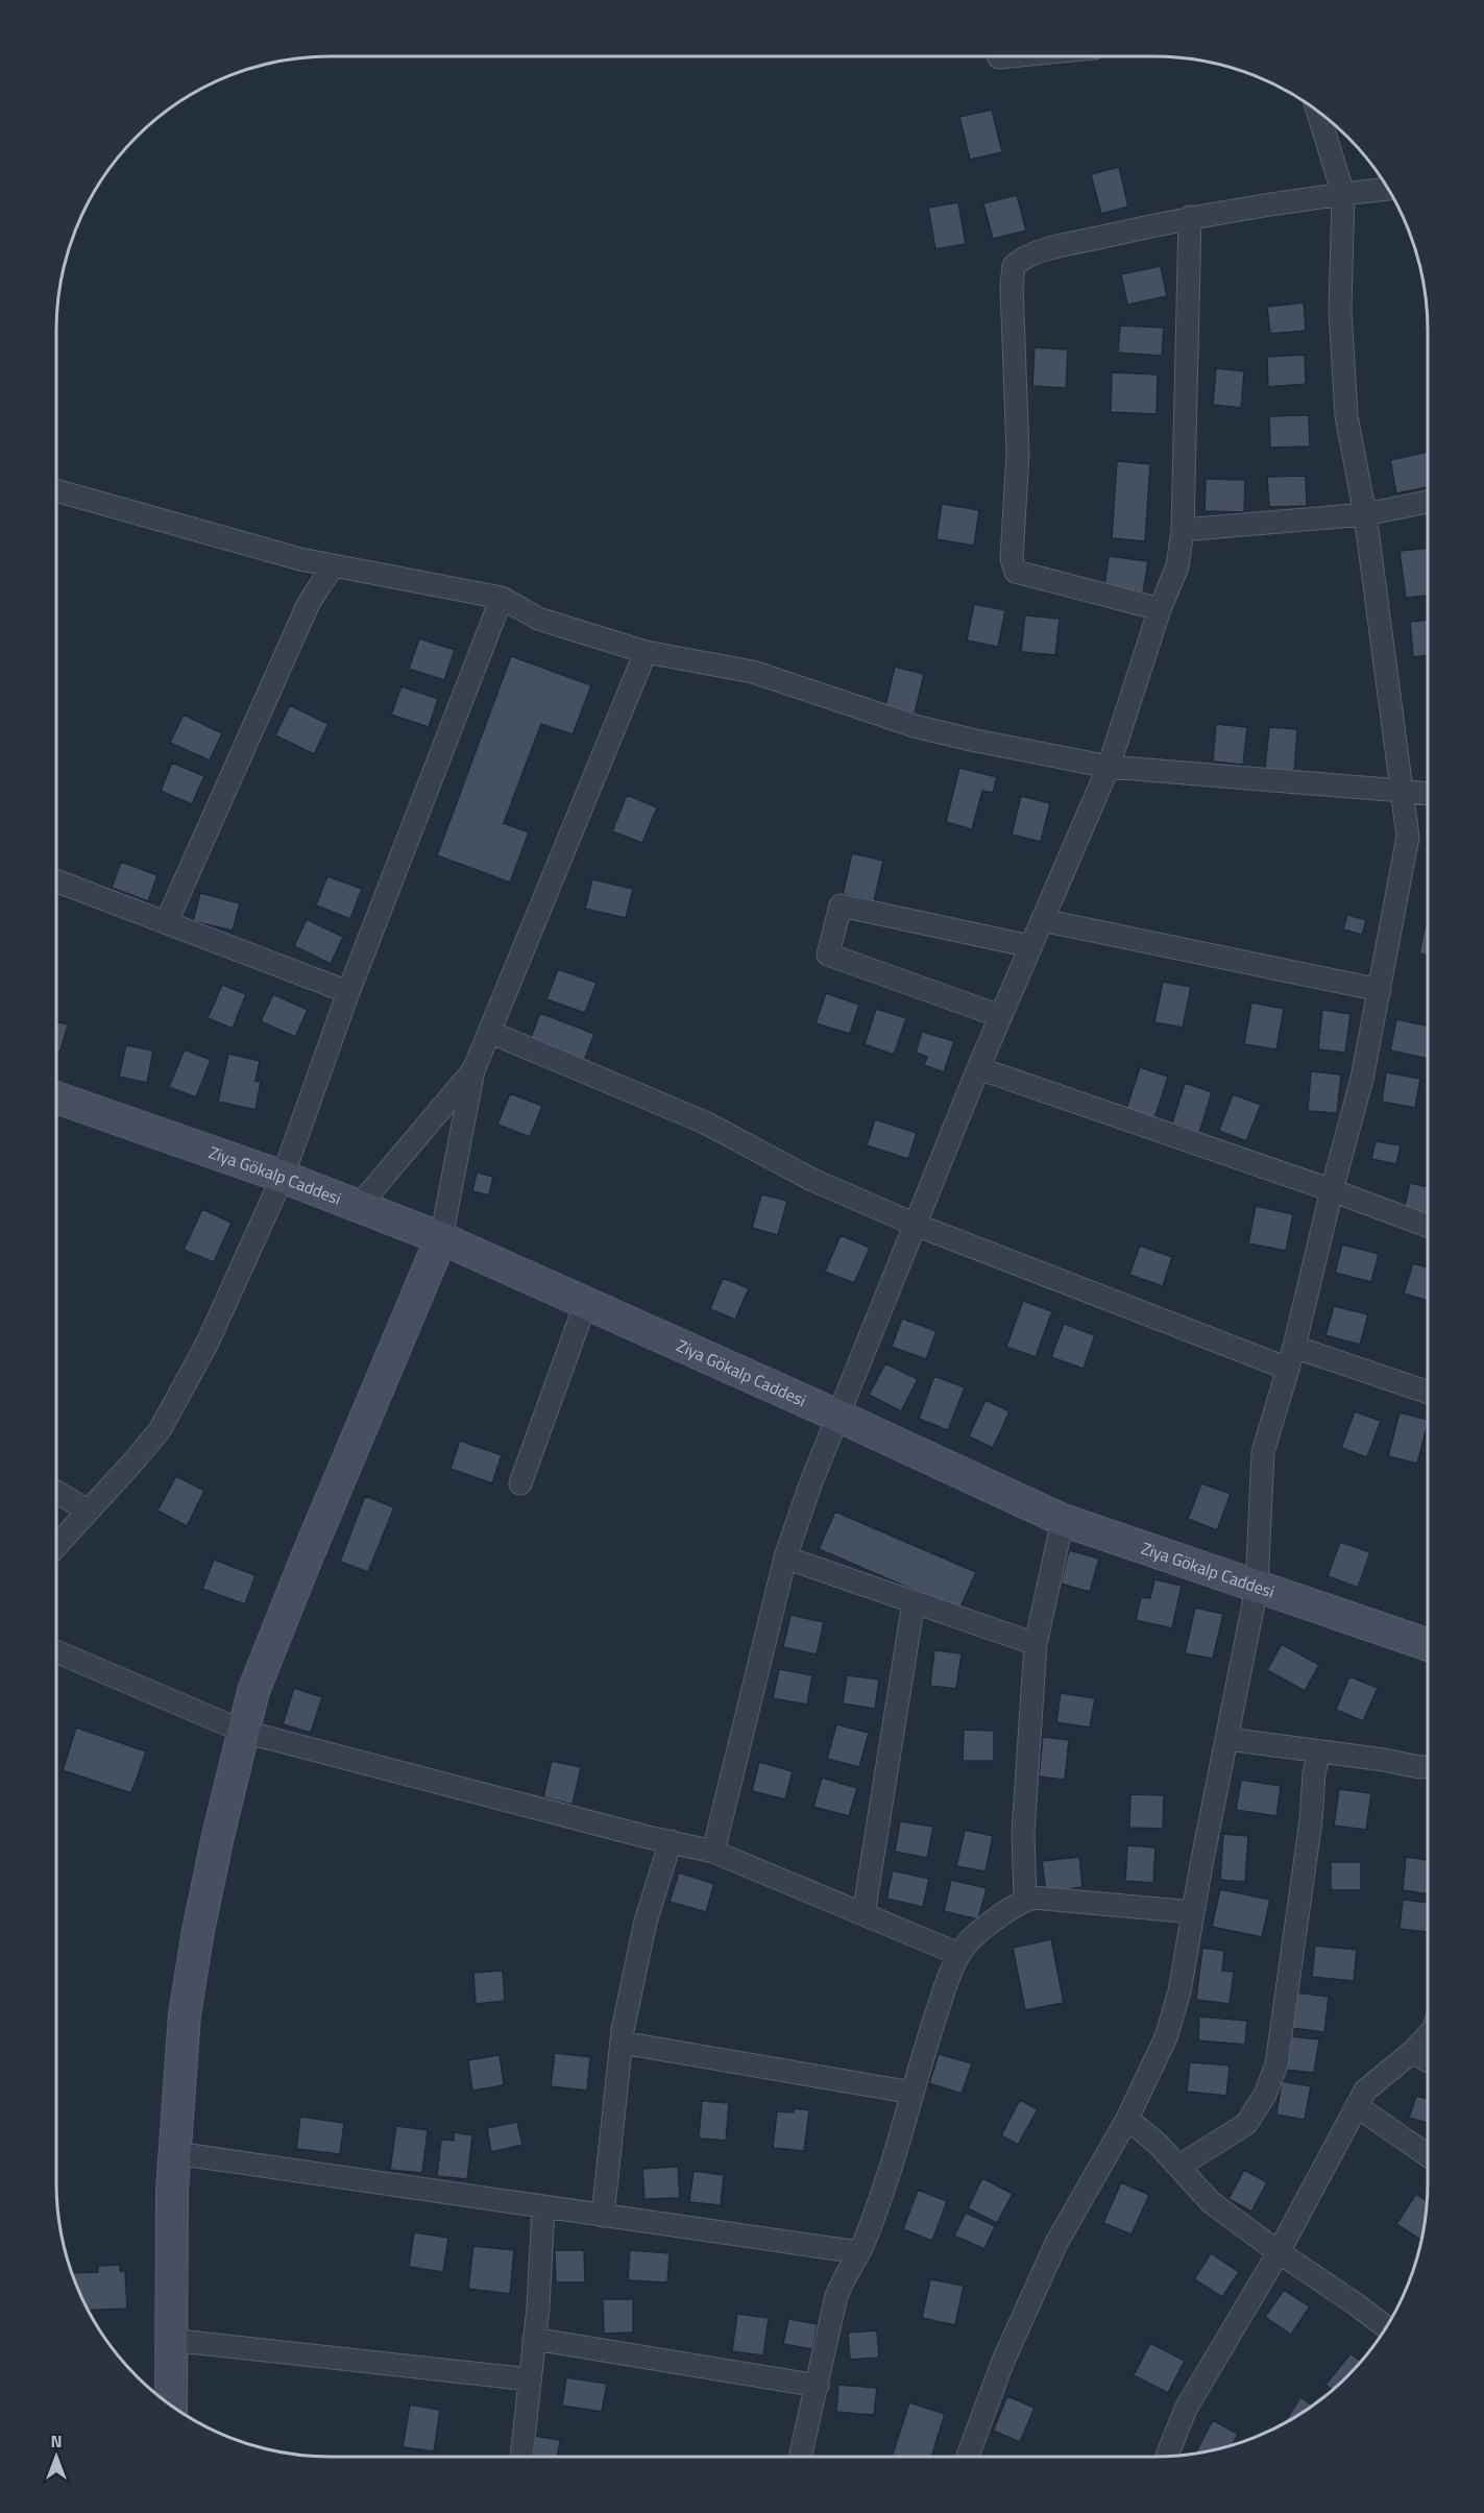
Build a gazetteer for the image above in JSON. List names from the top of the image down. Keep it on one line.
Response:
{"streets":{"street":["Ziya Gökalp Caddesi"]},"north":"top"}
